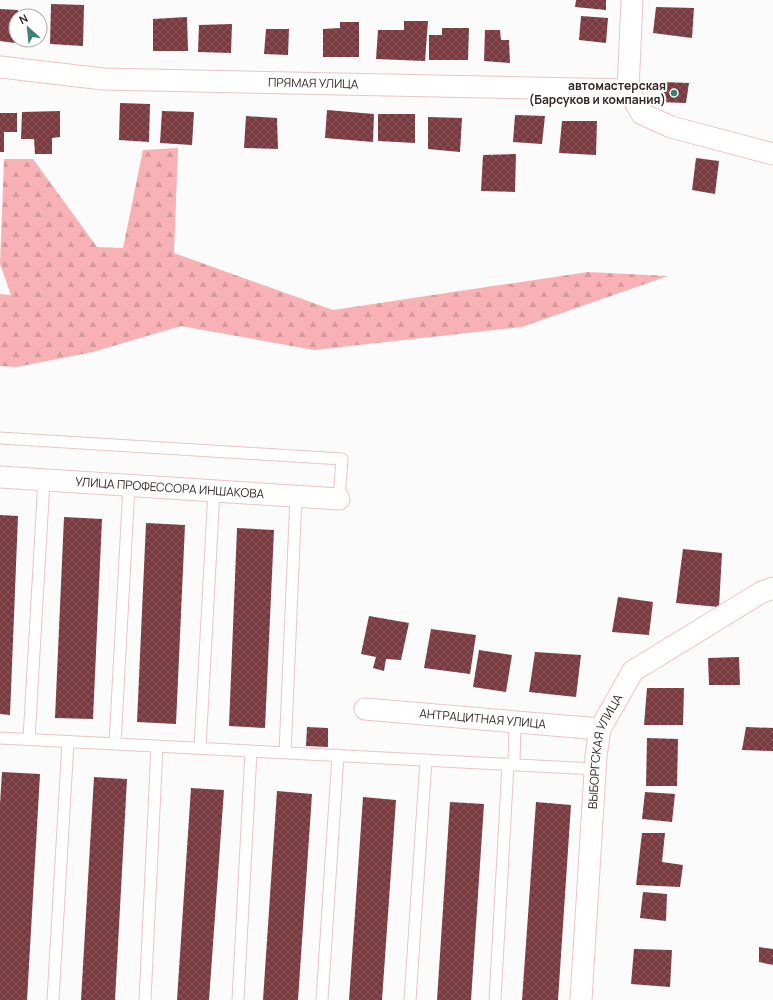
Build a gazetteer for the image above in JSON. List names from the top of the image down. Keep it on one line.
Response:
{"streets":{"street":["ПРЯМАЯ УЛИЦА","УЛИЦА ПРОФЕССОРА ИНШАКОВА","АНТРАЦИТНАЯ УЛИЦА","ВЫБОРГСКАЯ УЛИЦА"]},"crossings":[["АНТРАЦИТНАЯ УЛИЦА","ВЫБОРГСКАЯ УЛИЦА"]],"places":["автомастерская (Барсуков и компания)"],"north":"top left"}
